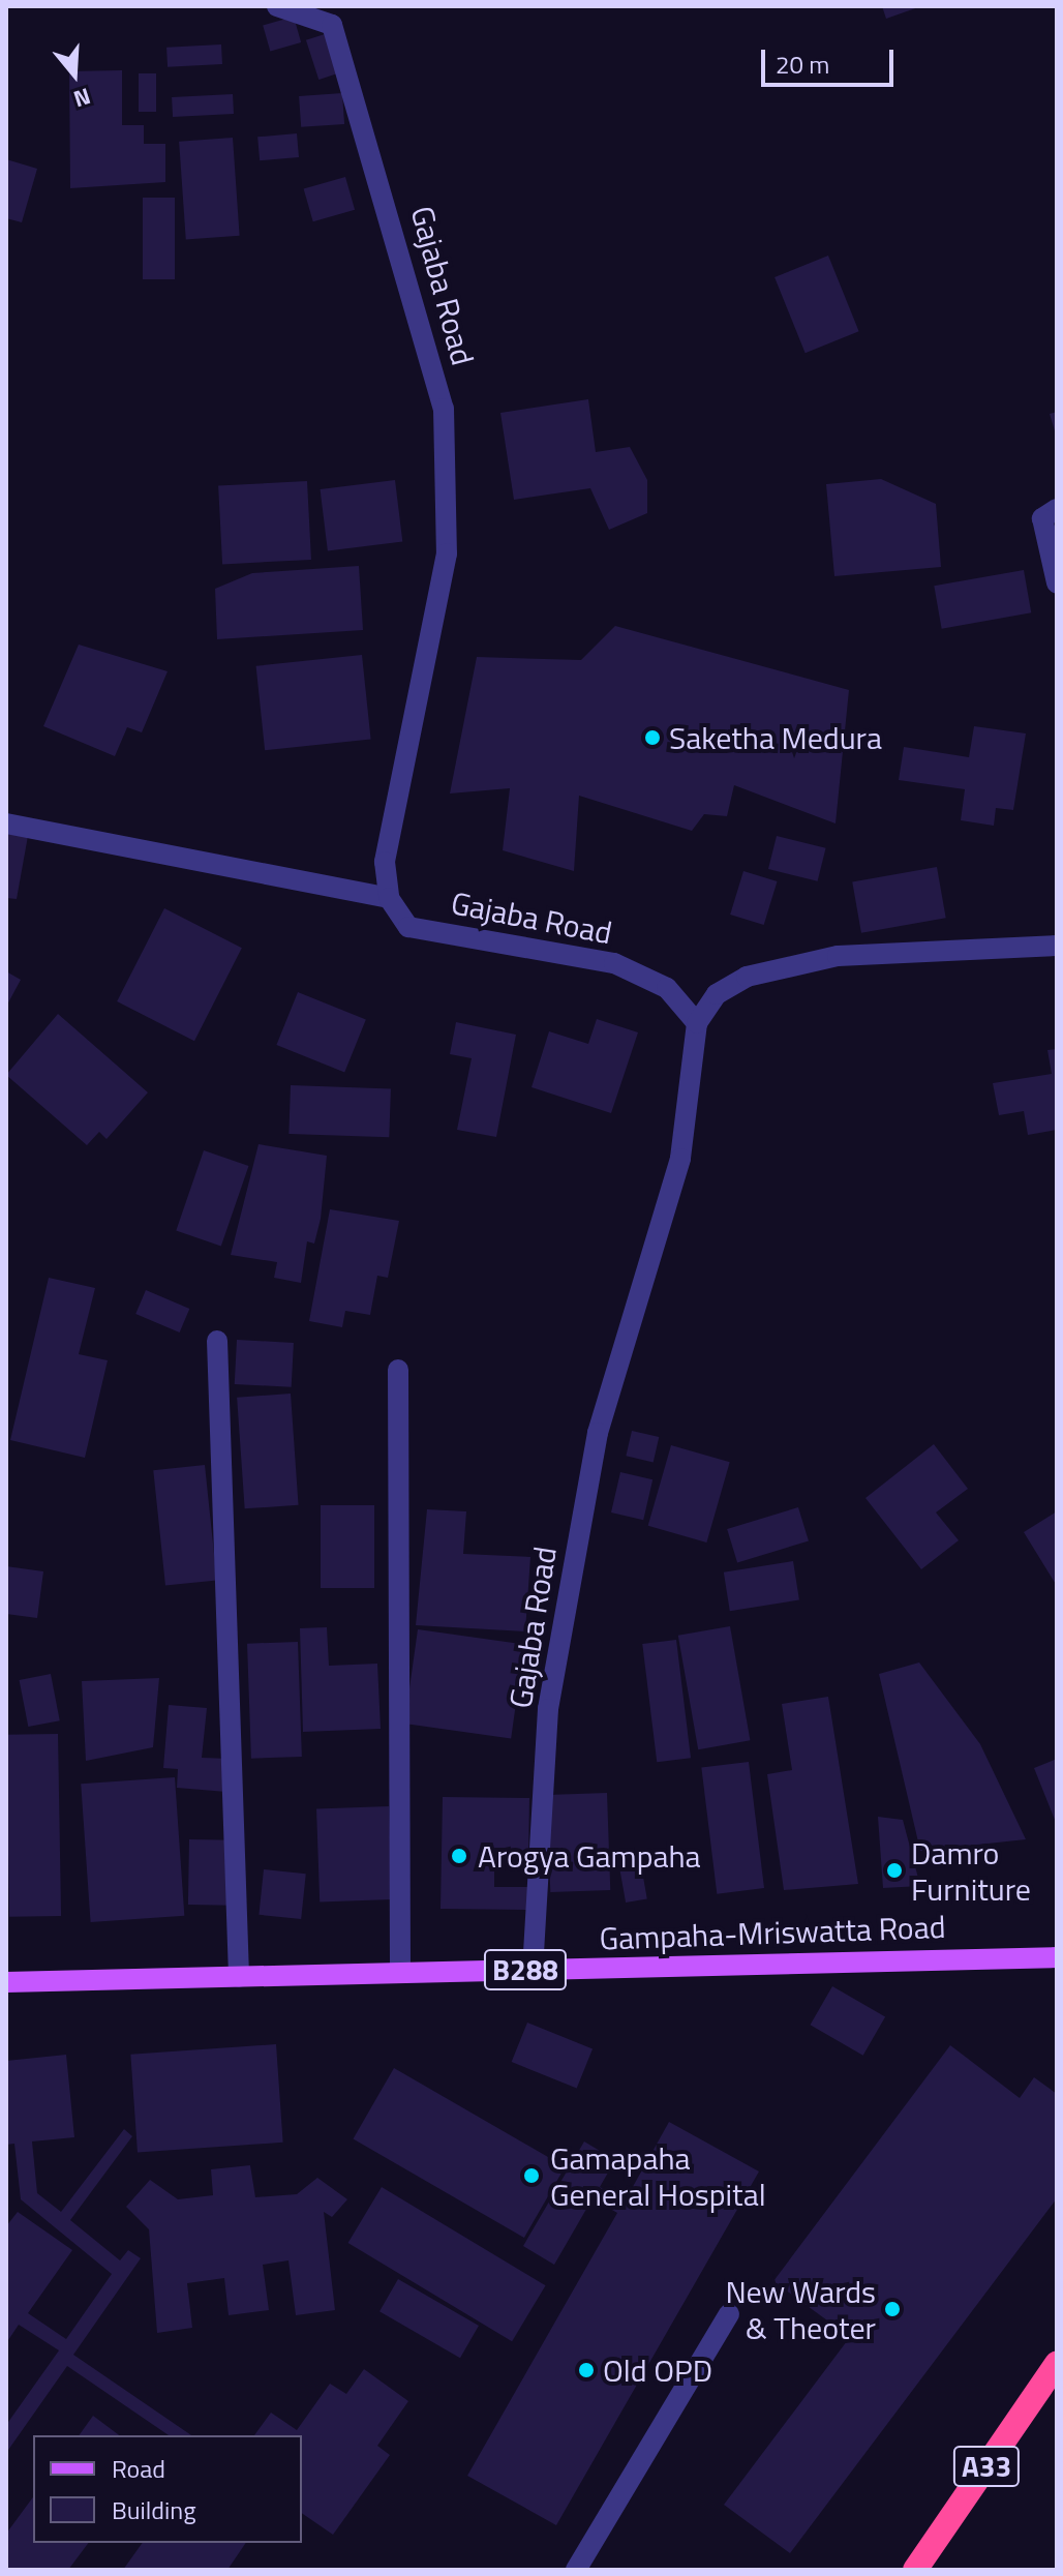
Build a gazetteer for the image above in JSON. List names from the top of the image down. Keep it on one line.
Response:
{"streets":{"highway":["A33"],"main road":["Gampaha-Mriswatta Road","B288"],"street":["Gajaba Road"]},"crossings":[["Gajaba Road","Gampaha-Mriswatta Road"]],"places":["Saketha Medura","Arogya Gampaha","Damro Furniture","Gamapaha General Hospital","New Wards & Theoter","Old OPD"],"legend":["Road","Building"],"scale_bar":"20 m","north":"bottom"}
